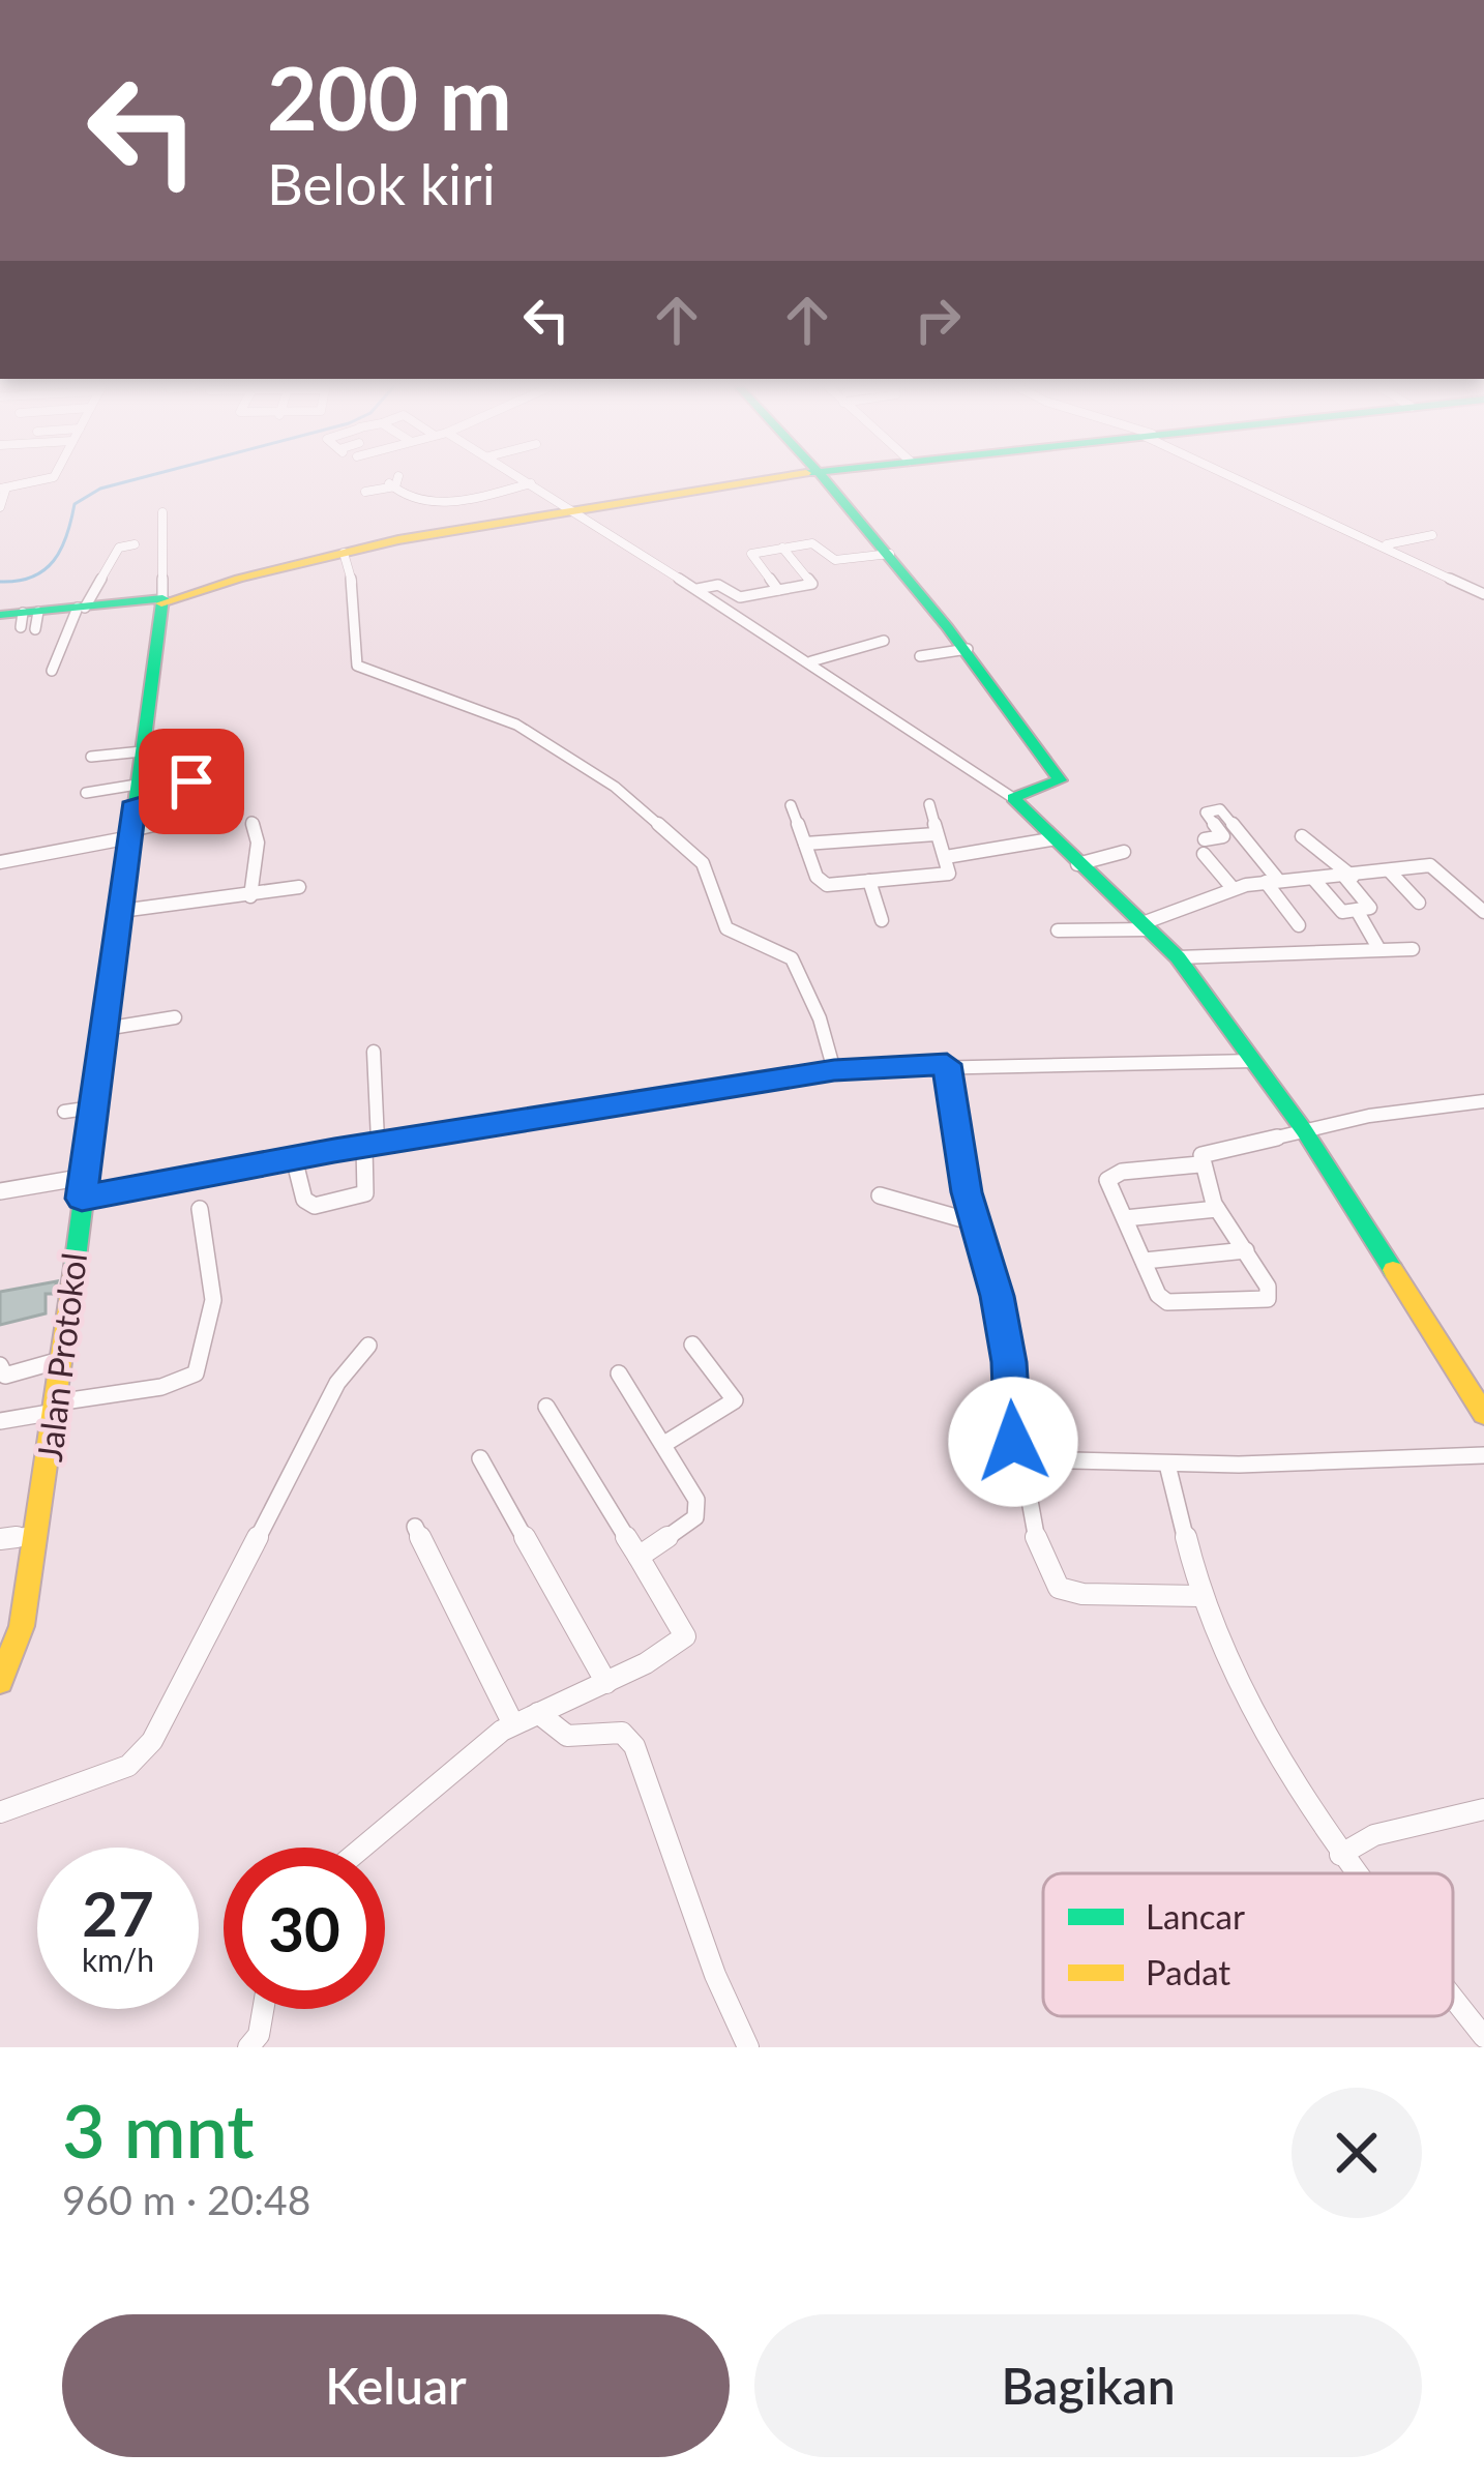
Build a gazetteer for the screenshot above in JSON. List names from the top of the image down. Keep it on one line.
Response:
{"streets":{"street":["Jalan Protokol"]},"legend":["Lancar","Padat"],"page":{"turn":["200 m","Belok kiri"],"speed":"27 km/h","limit":"30","heading":["3 mnt","960 m · 20:48"],"buttons":["Keluar","Bagikan"]}}
